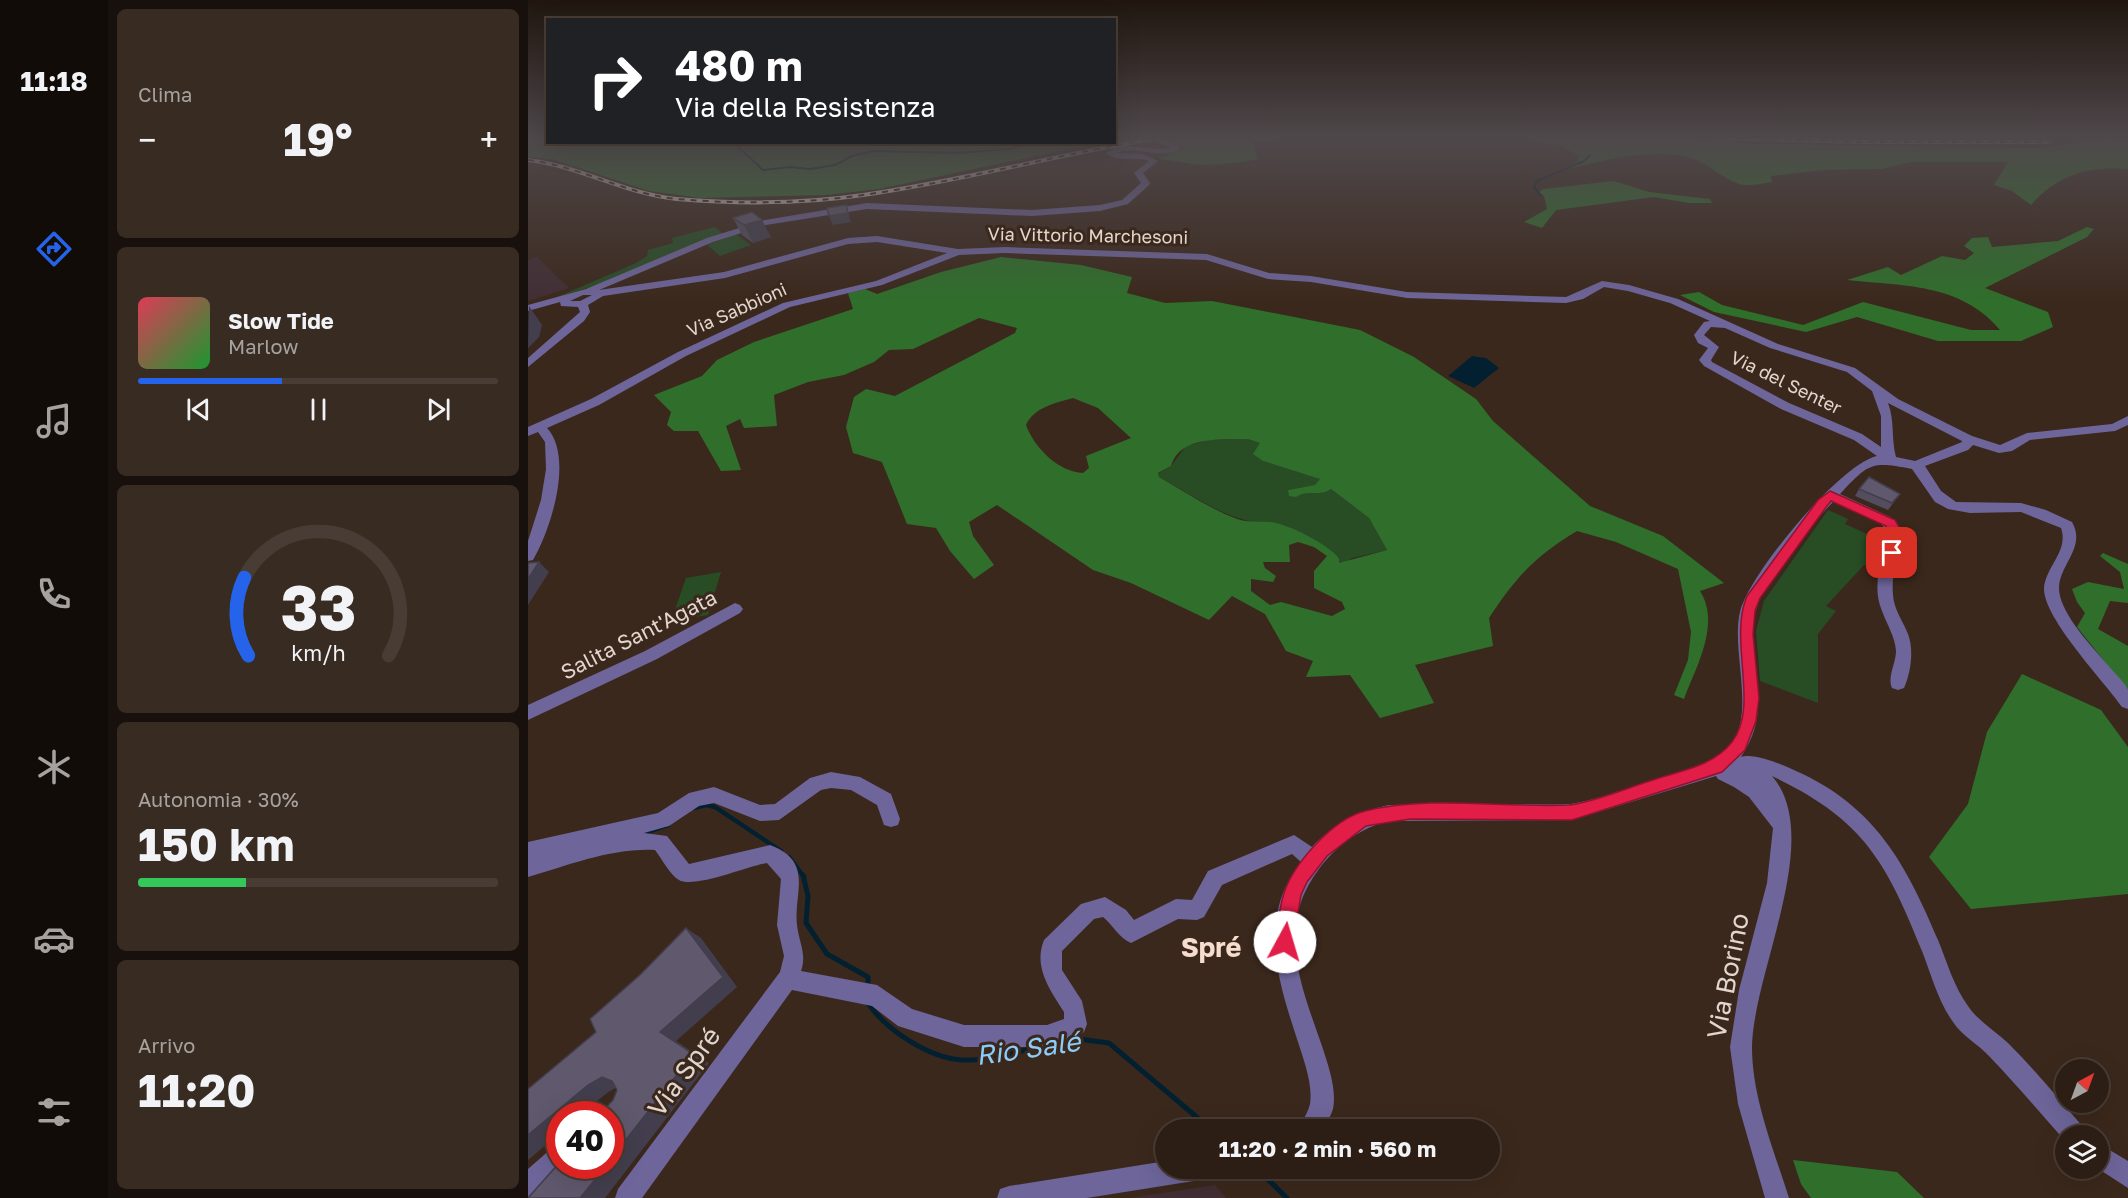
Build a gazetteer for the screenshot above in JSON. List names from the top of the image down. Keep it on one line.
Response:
{"streets":{"street":["Via Vittorio Marchesoni","Via Sabbioni","Via del Senter","Salita Sant'Agata","Via Borino","Via Spré"]},"crossings":[["Via Vittorio Marchesoni","Via Sabbioni"],["Via Vittorio Marchesoni","Via del Senter"]],"districts":["Spré"],"water":["Rio Salé"],"north":"top right","page":{"tabs":"11:18","tile":["Clima",["Autonomia · 30%","150 km"],["Arrivo","11:20"]],"turn":["480 m","Via della Resistenza"],"heat":["−","19°","+"],"song":["Slow Tide","Marlow"],"limit":"40","trip":"11:20 · 2 min · 560 m","gauge":["33","km/h"]}}
